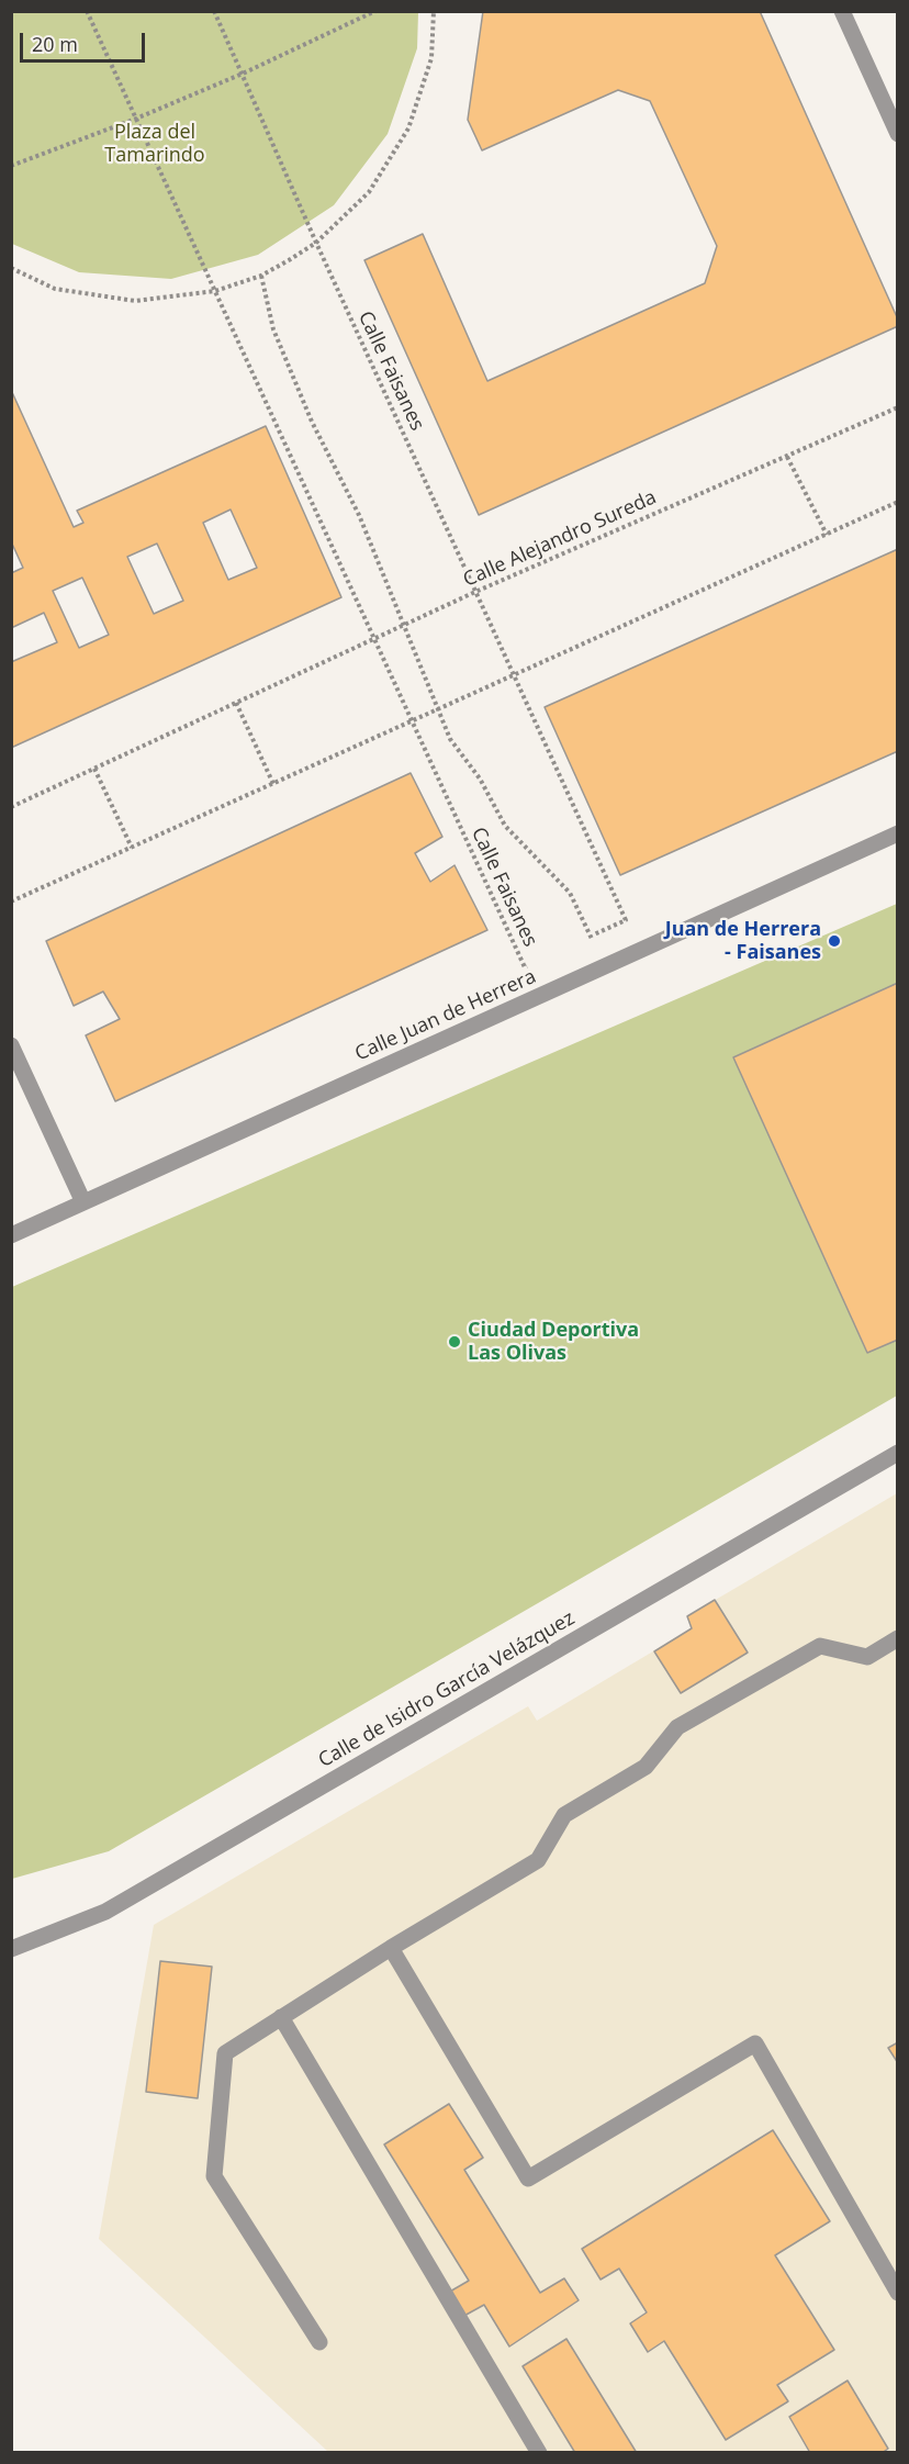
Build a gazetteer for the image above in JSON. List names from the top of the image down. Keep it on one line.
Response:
{"streets":{"street":["Calle Juan de Herrera","Calle de Isidro García Velázquez"],"path":["Calle Faisanes","Calle Alejandro Sureda"]},"crossings":[["Calle Faisanes","Calle Alejandro Sureda"]],"parks":["Plaza del Tamarindo"],"places":["Juan de Herrera - Faisanes","Ciudad Deportiva Las Olivas"],"scale_bar":"20 m"}
